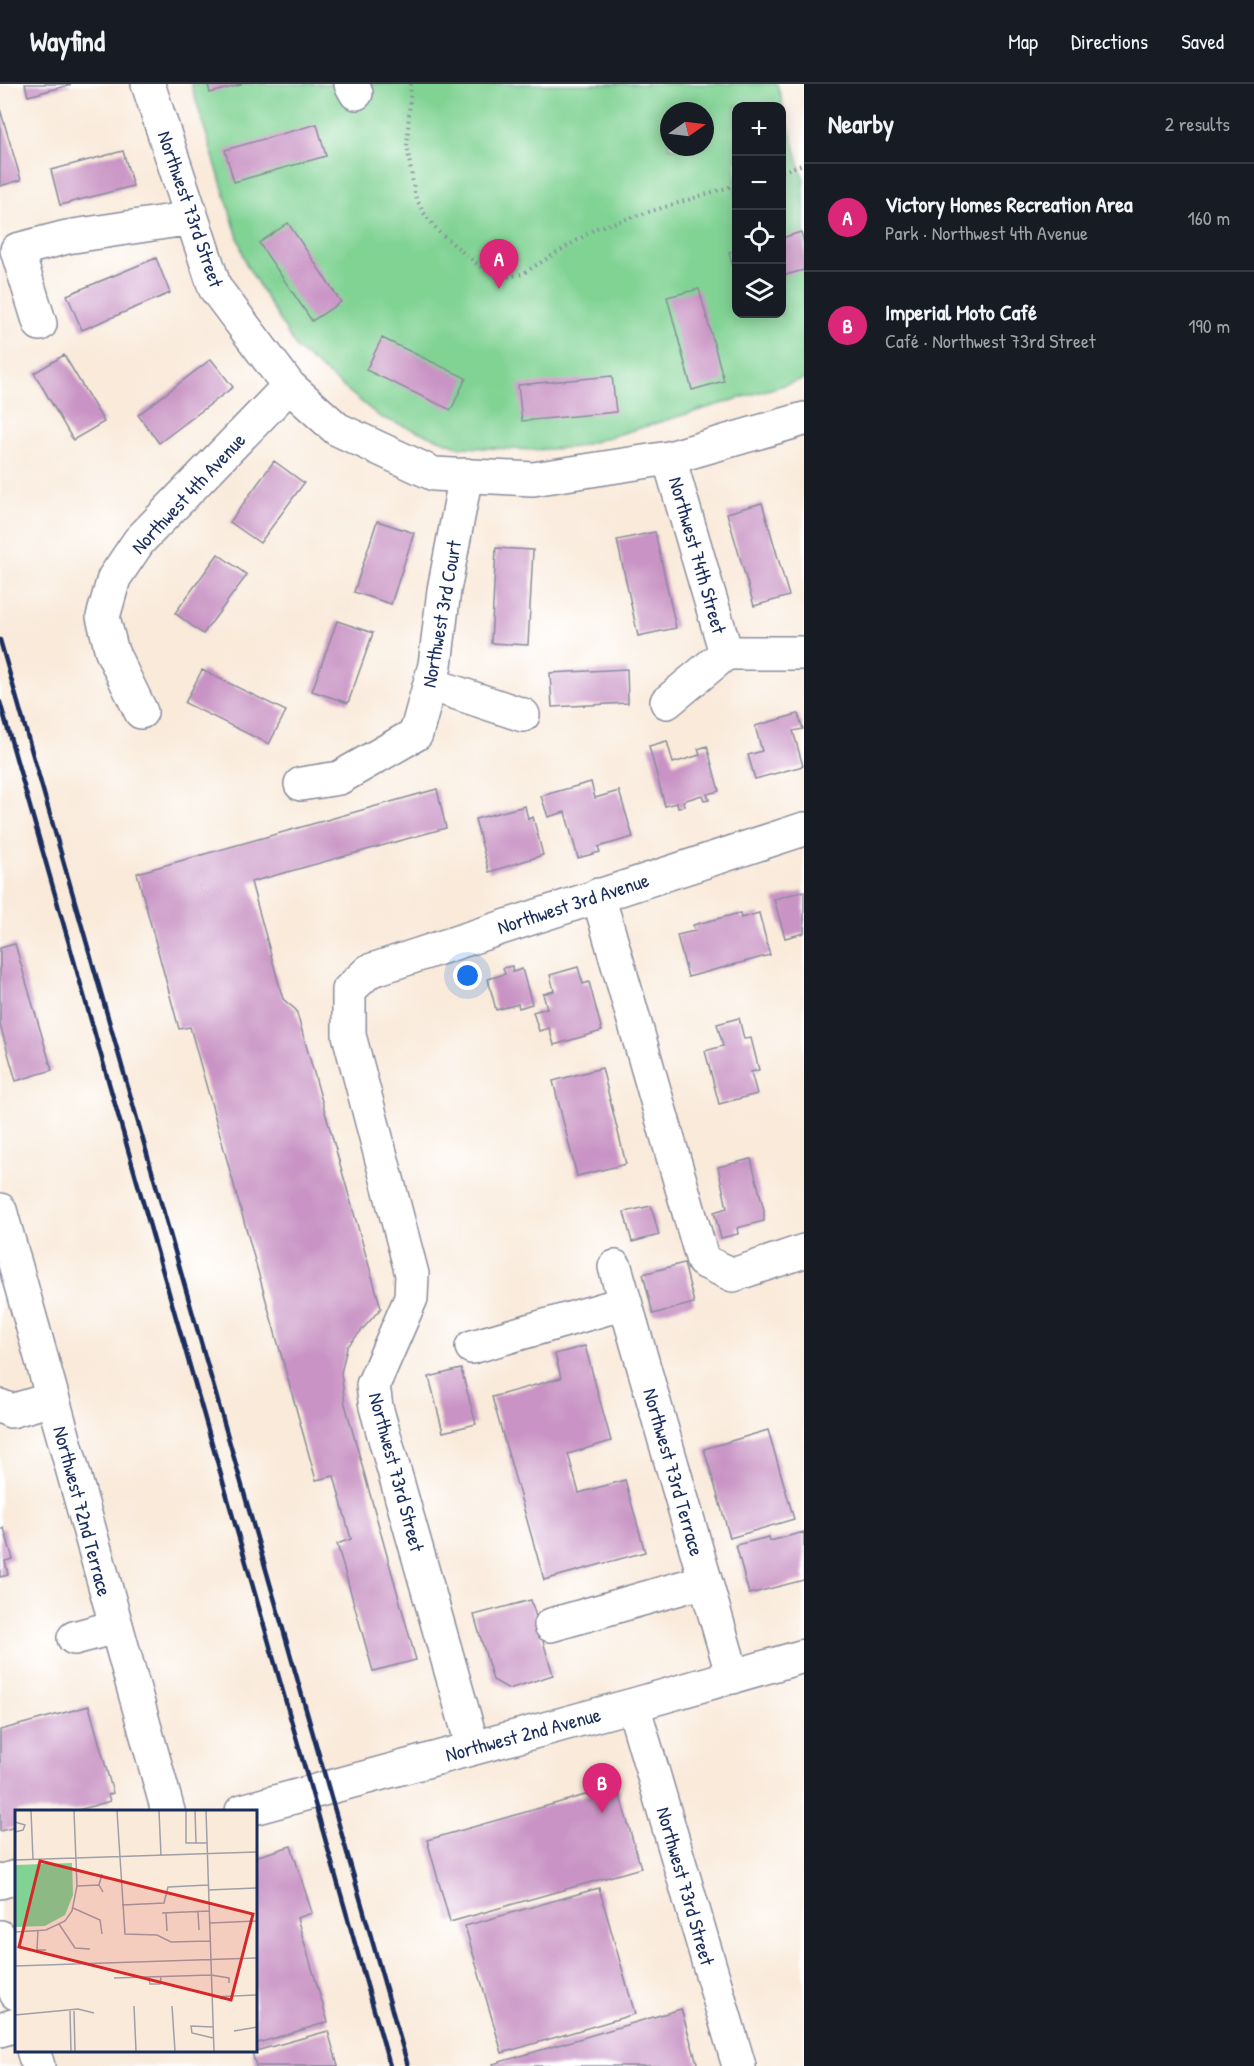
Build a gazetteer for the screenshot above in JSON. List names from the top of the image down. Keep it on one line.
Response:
{"streets":{"street":["Northwest 73rd Street","Northwest 4th Avenue","Northwest 74th Street","Northwest 3rd Court","Northwest 3rd Avenue","Northwest 73rd Terrace","Northwest 72nd Terrace","Northwest 2nd Avenue"]},"crossings":[["Northwest 73rd Street","Northwest 4th Avenue"],["Northwest 73rd Street","Northwest 3rd Court"],["Northwest 73rd Street","Northwest 3rd Avenue"],["Northwest 73rd Street","Northwest 2nd Avenue"],["Northwest 73rd Terrace","Northwest 2nd Avenue"]],"north":"right","page":{"header":"Wayfind","nav":["Map","Directions","Saved"],"heading":["Nearby","2 results"],"map_buttons":["+","−"],"list":[{"mark":"A","name":"Victory Homes Recreation Area","note":"Park · Northwest 4th Avenue","value":"160 m"},{"mark":"B","name":"Imperial Moto Café","note":"Café · Northwest 73rd Street","value":"190 m"}],"pins":["A","B"]}}
